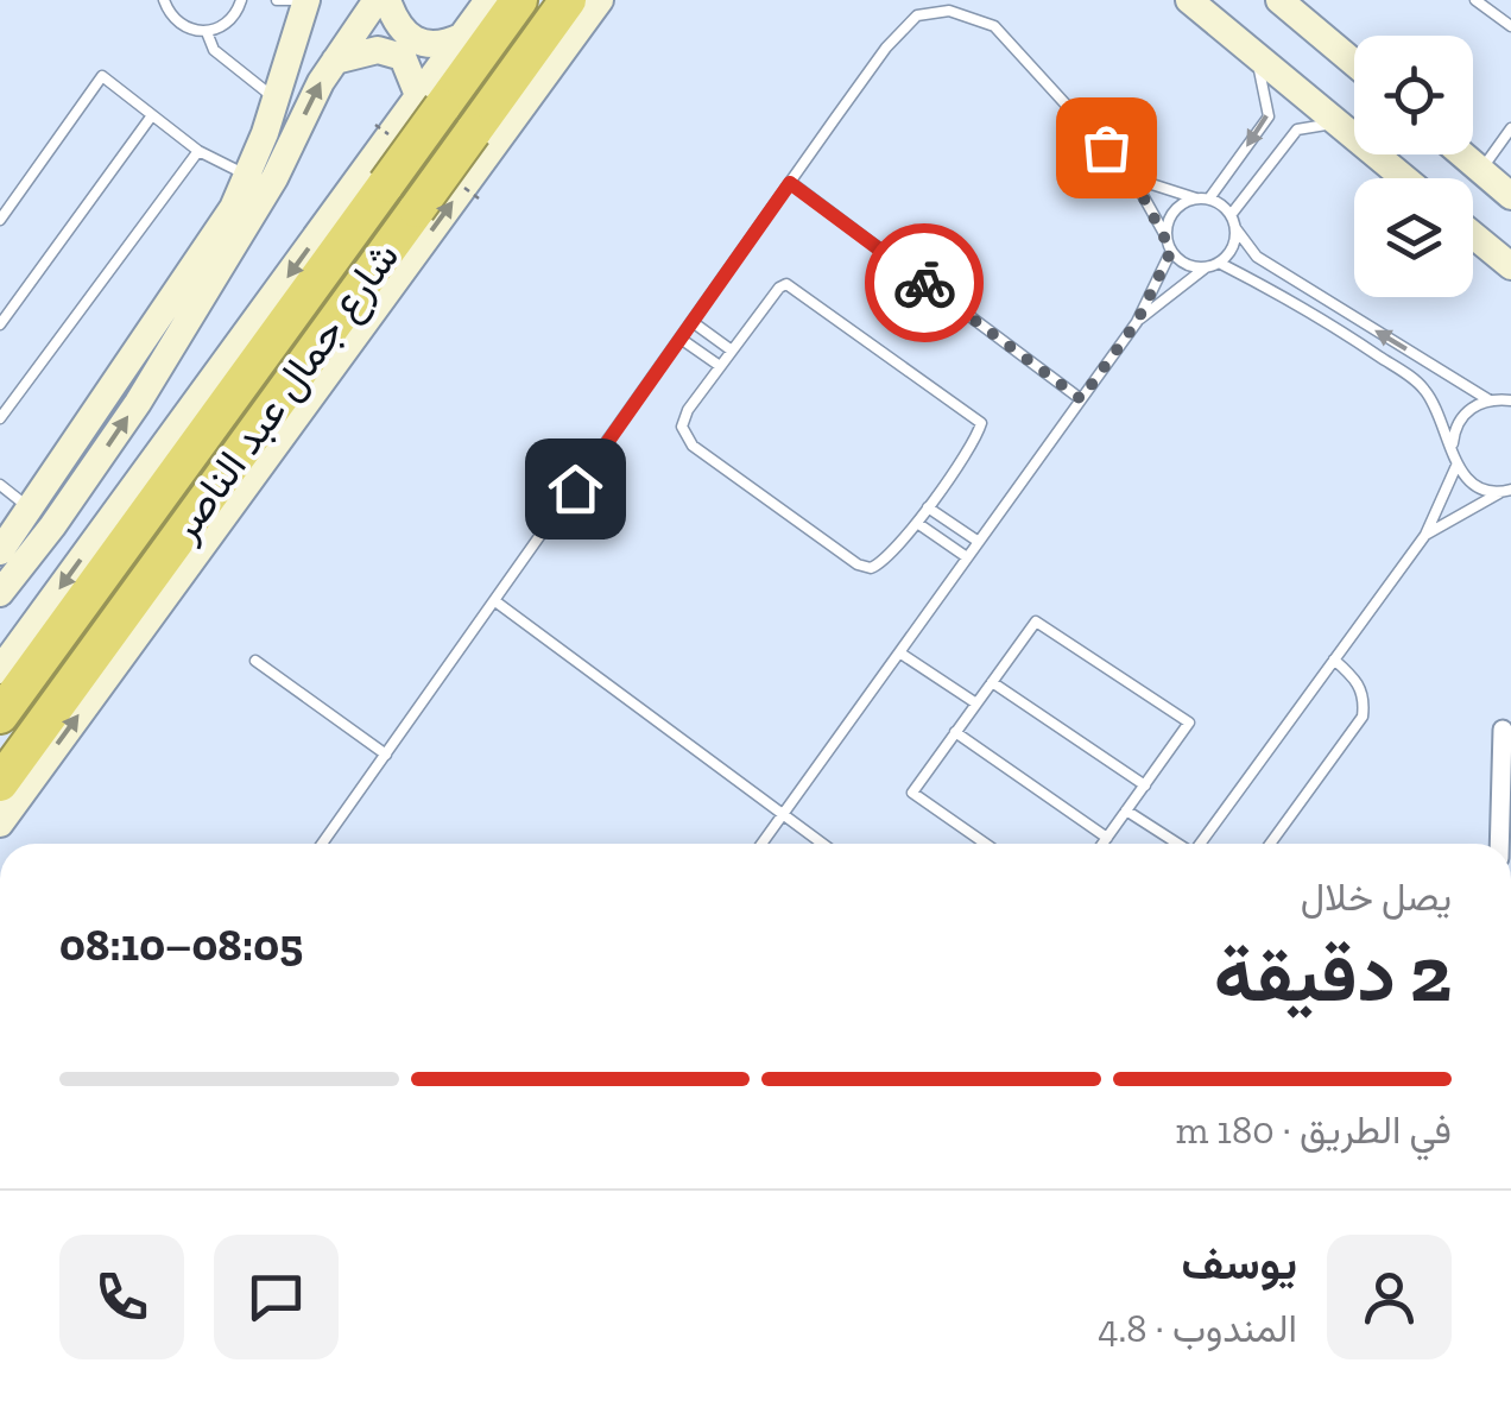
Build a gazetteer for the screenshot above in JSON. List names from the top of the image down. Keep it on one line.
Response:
{"streets":{"highway":["شارع جمال عبد الناصر"]},"page":{"heading":["2 دقيقة","يصل خلال","08:05–08:10"],"panel":["يوسف","المندوب · 4.8"],"bar":"في الطريق · 180 m"}}
